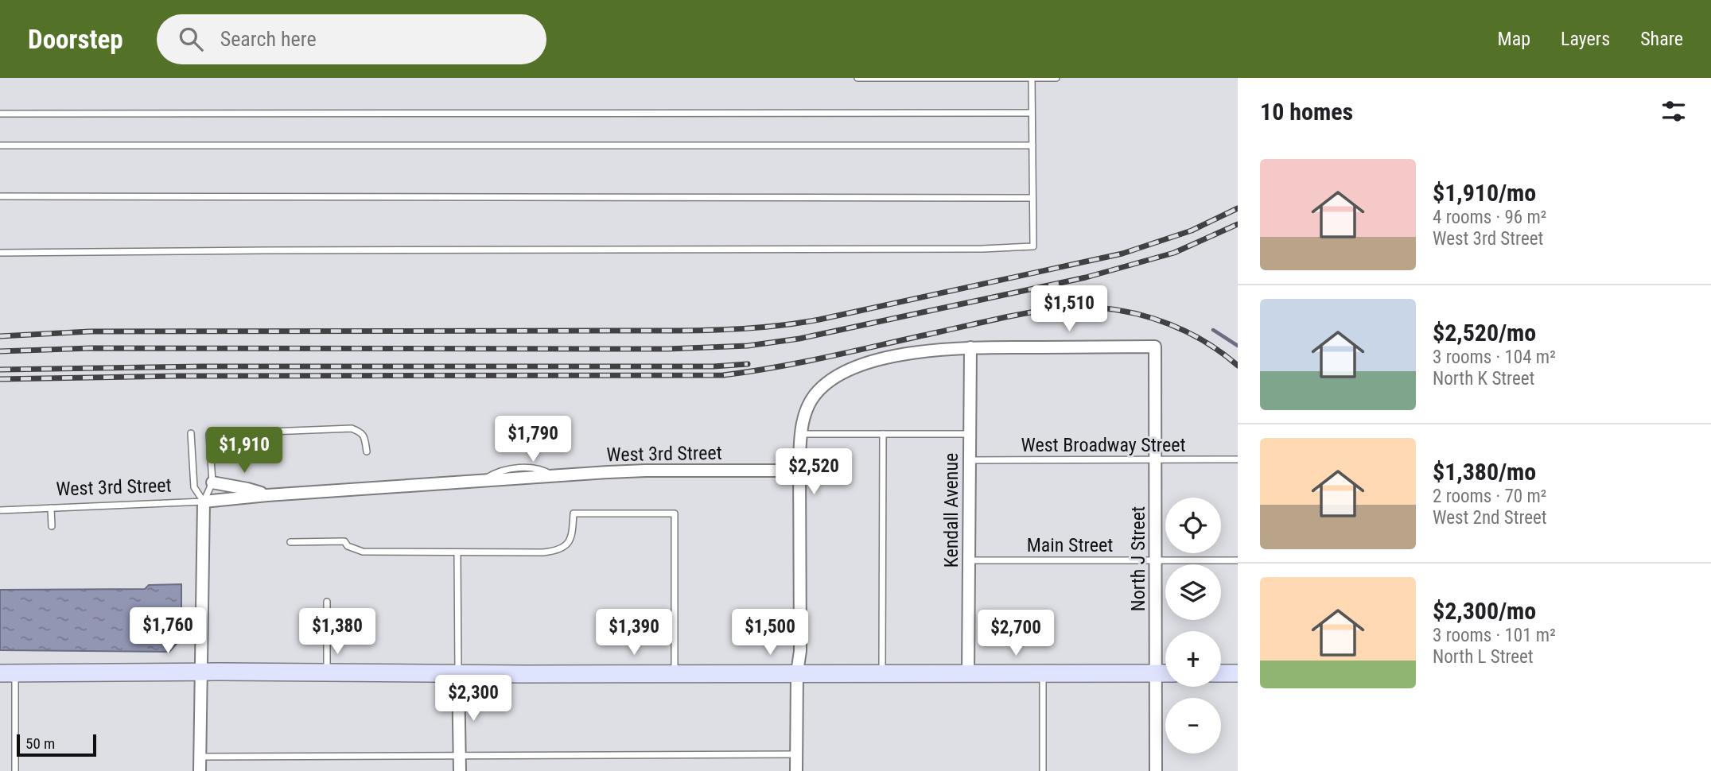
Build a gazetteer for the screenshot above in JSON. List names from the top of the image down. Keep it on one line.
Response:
{"streets":{"street":["West 3rd Street","Kendall Avenue","North J Street"],"lane":["West Broadway Street","Main Street"]},"crossings":[["West Broadway Street","Kendall Avenue"],["West Broadway Street","North J Street"],["Kendall Avenue","Main Street"],["Kendall Avenue","North J Street"],["Main Street","North J Street"]],"scale_bar":"50 m","page":{"header":"Doorstep","search":"Search here","nav":["Map","Layers","Share"],"heading":"10 homes","list":[{"name":"$1,910/mo","note":"4 rooms · 96 m² · West 3rd Street"},{"name":"$2,520/mo","note":"3 rooms · 104 m² · North K Street"},{"name":"$1,380/mo","note":"2 rooms · 70 m² · West 2nd Street"},{"name":"$2,300/mo","note":"3 rooms · 101 m² · North L Street"}],"price":["$1,510","$1,790","$1,910","$2,520","$1,760","$1,380","$1,390","$1,500","$2,700","$2,300"],"map_buttons":["+","−"],"scale":"50 m"}}
